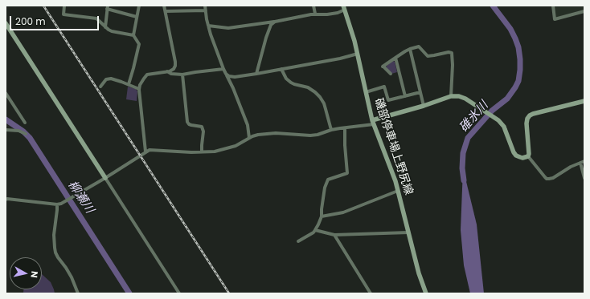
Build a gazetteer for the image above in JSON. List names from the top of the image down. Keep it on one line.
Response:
{"streets":{"street":["磯部停車場上野尻線"]},"water":["碓氷川","柳瀬川"],"scale_bar":"200 m","north":"right"}
